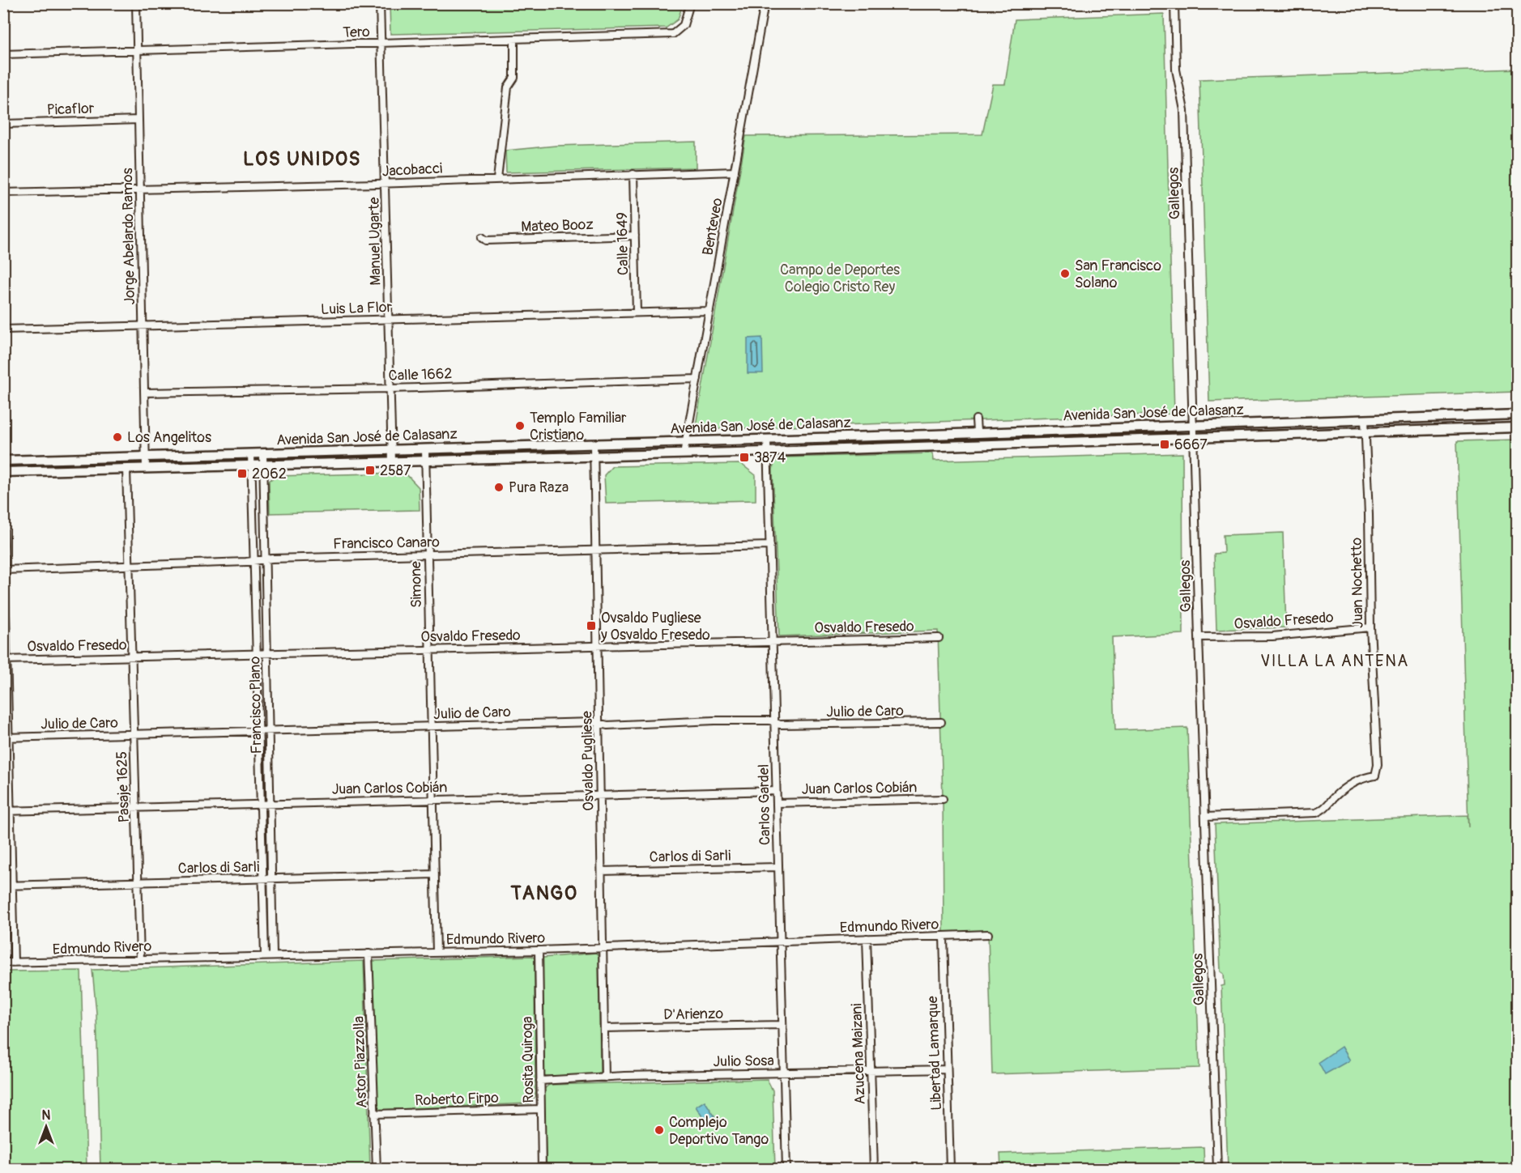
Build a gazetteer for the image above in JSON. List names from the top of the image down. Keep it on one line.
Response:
{"streets":{"main road":["Avenida San José de Calasanz"],"street":["Tero","Picaflor","Jacobacci","Gallegos","Mateo Booz","Benteveo","Jorge Abelardo Ramos","Manuel Ugarte","Calle 1649","Luis La Flor","Calle 1662","Francisco Canaro","Juan Nochetto","Simone","Osvaldo Fresedo","Francisco Plano","Julio de Caro","Osvaldo Pugliese","Pasaje 1625","Juan Carlos Cobián","Carlos Gardel","Carlos di Sarli","Edmundo Rivero","D'Arienzo","Libertad Lamarque","Azucena Maizani","Rosita Quiroga","Julio Sosa","Astor Piazzolla","Roberto Firpo"]},"crossings":[["Tero","Jorge Abelardo Ramos"],["Tero","Manuel Ugarte"],["Picaflor","Jorge Abelardo Ramos"],["Jacobacci","Benteveo"],["Jacobacci","Jorge Abelardo Ramos"],["Jacobacci","Manuel Ugarte"],["Jacobacci","Calle 1649"],["Gallegos","Avenida San José de Calasanz"],["Gallegos","Juan Nochetto"],["Gallegos","Osvaldo Fresedo"],["Mateo Booz","Calle 1649"],["Benteveo","Luis La Flor"],["Benteveo","Calle 1662"],["Benteveo","Avenida San José de Calasanz"],["Jorge Abelardo Ramos","Luis La Flor"],["Jorge Abelardo Ramos","Calle 1662"],["Jorge Abelardo Ramos","Avenida San José de Calasanz"],["Manuel Ugarte","Luis La Flor"],["Manuel Ugarte","Calle 1662"],["Manuel Ugarte","Avenida San José de Calasanz"],["Calle 1649","Luis La Flor"],["Avenida San José de Calasanz","Juan Nochetto"],["Avenida San José de Calasanz","Simone"],["Avenida San José de Calasanz","Francisco Plano"],["Avenida San José de Calasanz","Osvaldo Pugliese"],["Avenida San José de Calasanz","Pasaje 1625"],["Avenida San José de Calasanz","Carlos Gardel"],["Francisco Canaro","Simone"],["Francisco Canaro","Francisco Plano"],["Francisco Canaro","Osvaldo Pugliese"],["Francisco Canaro","Pasaje 1625"],["Francisco Canaro","Carlos Gardel"],["Juan Nochetto","Osvaldo Fresedo"],["Simone","Osvaldo Fresedo"],["Simone","Julio de Caro"],["Simone","Juan Carlos Cobián"],["Simone","Carlos di Sarli"],["Simone","Edmundo Rivero"],["Osvaldo Fresedo","Francisco Plano"],["Osvaldo Fresedo","Osvaldo Pugliese"],["Osvaldo Fresedo","Pasaje 1625"],["Osvaldo Fresedo","Carlos Gardel"],["Francisco Plano","Julio de Caro"],["Francisco Plano","Juan Carlos Cobián"],["Francisco Plano","Carlos di Sarli"],["Francisco Plano","Edmundo Rivero"],["Julio de Caro","Osvaldo Pugliese"],["Julio de Caro","Pasaje 1625"],["Julio de Caro","Carlos Gardel"],["Osvaldo Pugliese","Juan Carlos Cobián"],["Osvaldo Pugliese","Carlos di Sarli"],["Osvaldo Pugliese","Edmundo Rivero"],["Osvaldo Pugliese","D'Arienzo"],["Osvaldo Pugliese","Julio Sosa"],["Pasaje 1625","Juan Carlos Cobián"],["Pasaje 1625","Carlos di Sarli"],["Pasaje 1625","Edmundo Rivero"],["Juan Carlos Cobián","Carlos Gardel"],["Carlos Gardel","Carlos di Sarli"],["Carlos Gardel","Edmundo Rivero"],["Carlos Gardel","D'Arienzo"],["Carlos Gardel","Julio Sosa"],["Edmundo Rivero","Libertad Lamarque"],["Edmundo Rivero","Azucena Maizani"],["Edmundo Rivero","Rosita Quiroga"],["Edmundo Rivero","Astor Piazzolla"],["Libertad Lamarque","Julio Sosa"],["Azucena Maizani","Julio Sosa"],["Rosita Quiroga","Julio Sosa"],["Rosita Quiroga","Roberto Firpo"],["Astor Piazzolla","Roberto Firpo"]],"districts":["LOS UNIDOS","VILLA LA ANTENA","TANGO"],"parks":["Campo de Deportes Colegio Cristo Rey"],"places":{"other":["San Francisco Solano","Templo Familiar Cristiano","Los Angelitos","Pura Raza","Complejo Deportivo Tango"],"transit":["6667","3874","2587","2062","Ovsaldo Pugliese y Osvaldo Fresedo"]},"north":"top"}
